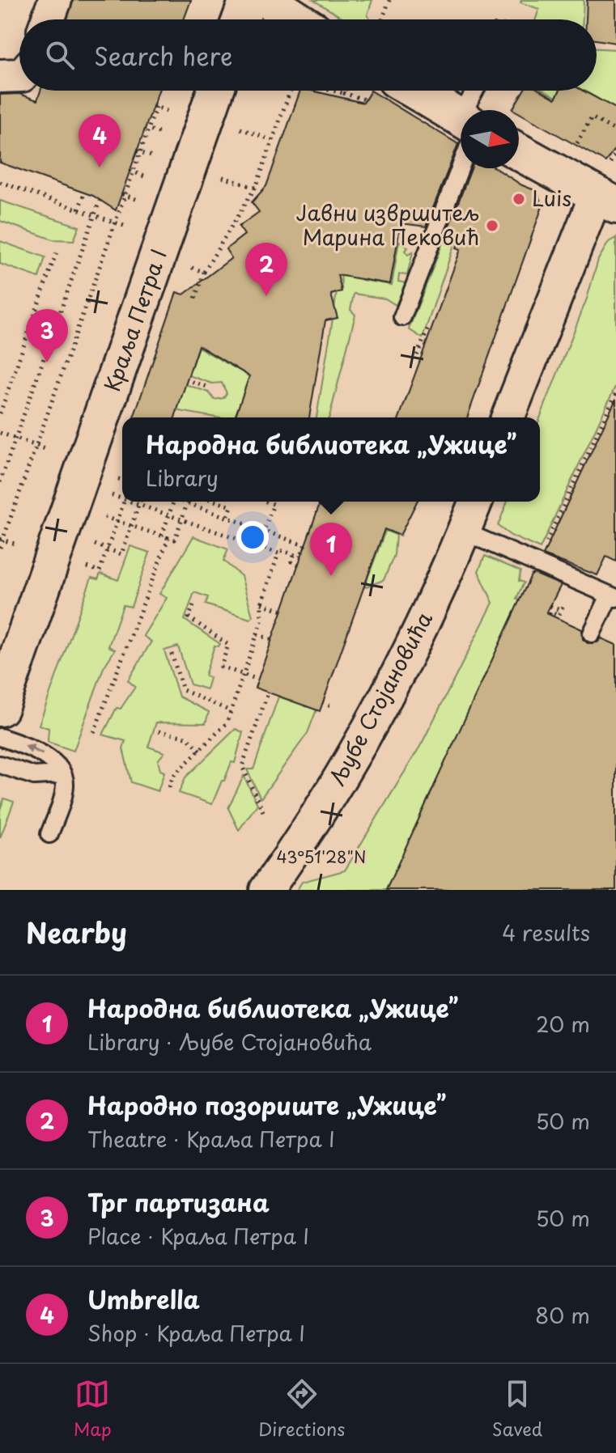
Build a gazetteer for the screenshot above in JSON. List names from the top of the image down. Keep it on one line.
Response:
{"streets":{"main road":["Краља Петра I"],"street":["Љубе Стојановића"]},"places":["Luis","Јавни извршитељ Марина Пековић"],"north":"right","page":{"search":"Search here","pins":["4","2","3","1"],"popup":["Народна библиотека „Ужице”","Library"],"heading":["Nearby","4 results"],"list":[{"mark":"1","name":"Народна библиотека „Ужице”","note":"Library · Љубе Стојановића","value":"20 m"},{"mark":"2","name":"Народно позориште „Ужице”","note":"Theatre · Краља Петра I","value":"50 m"},{"mark":"3","name":"Трг партизана","note":"Place · Краља Петра I","value":"50 m"},{"mark":"4","name":"Umbrella","note":"Shop · Краља Петра I","value":"80 m"}],"nav":["Map","Directions","Saved"]},"coordinates":["43°51'28\"N"]}
